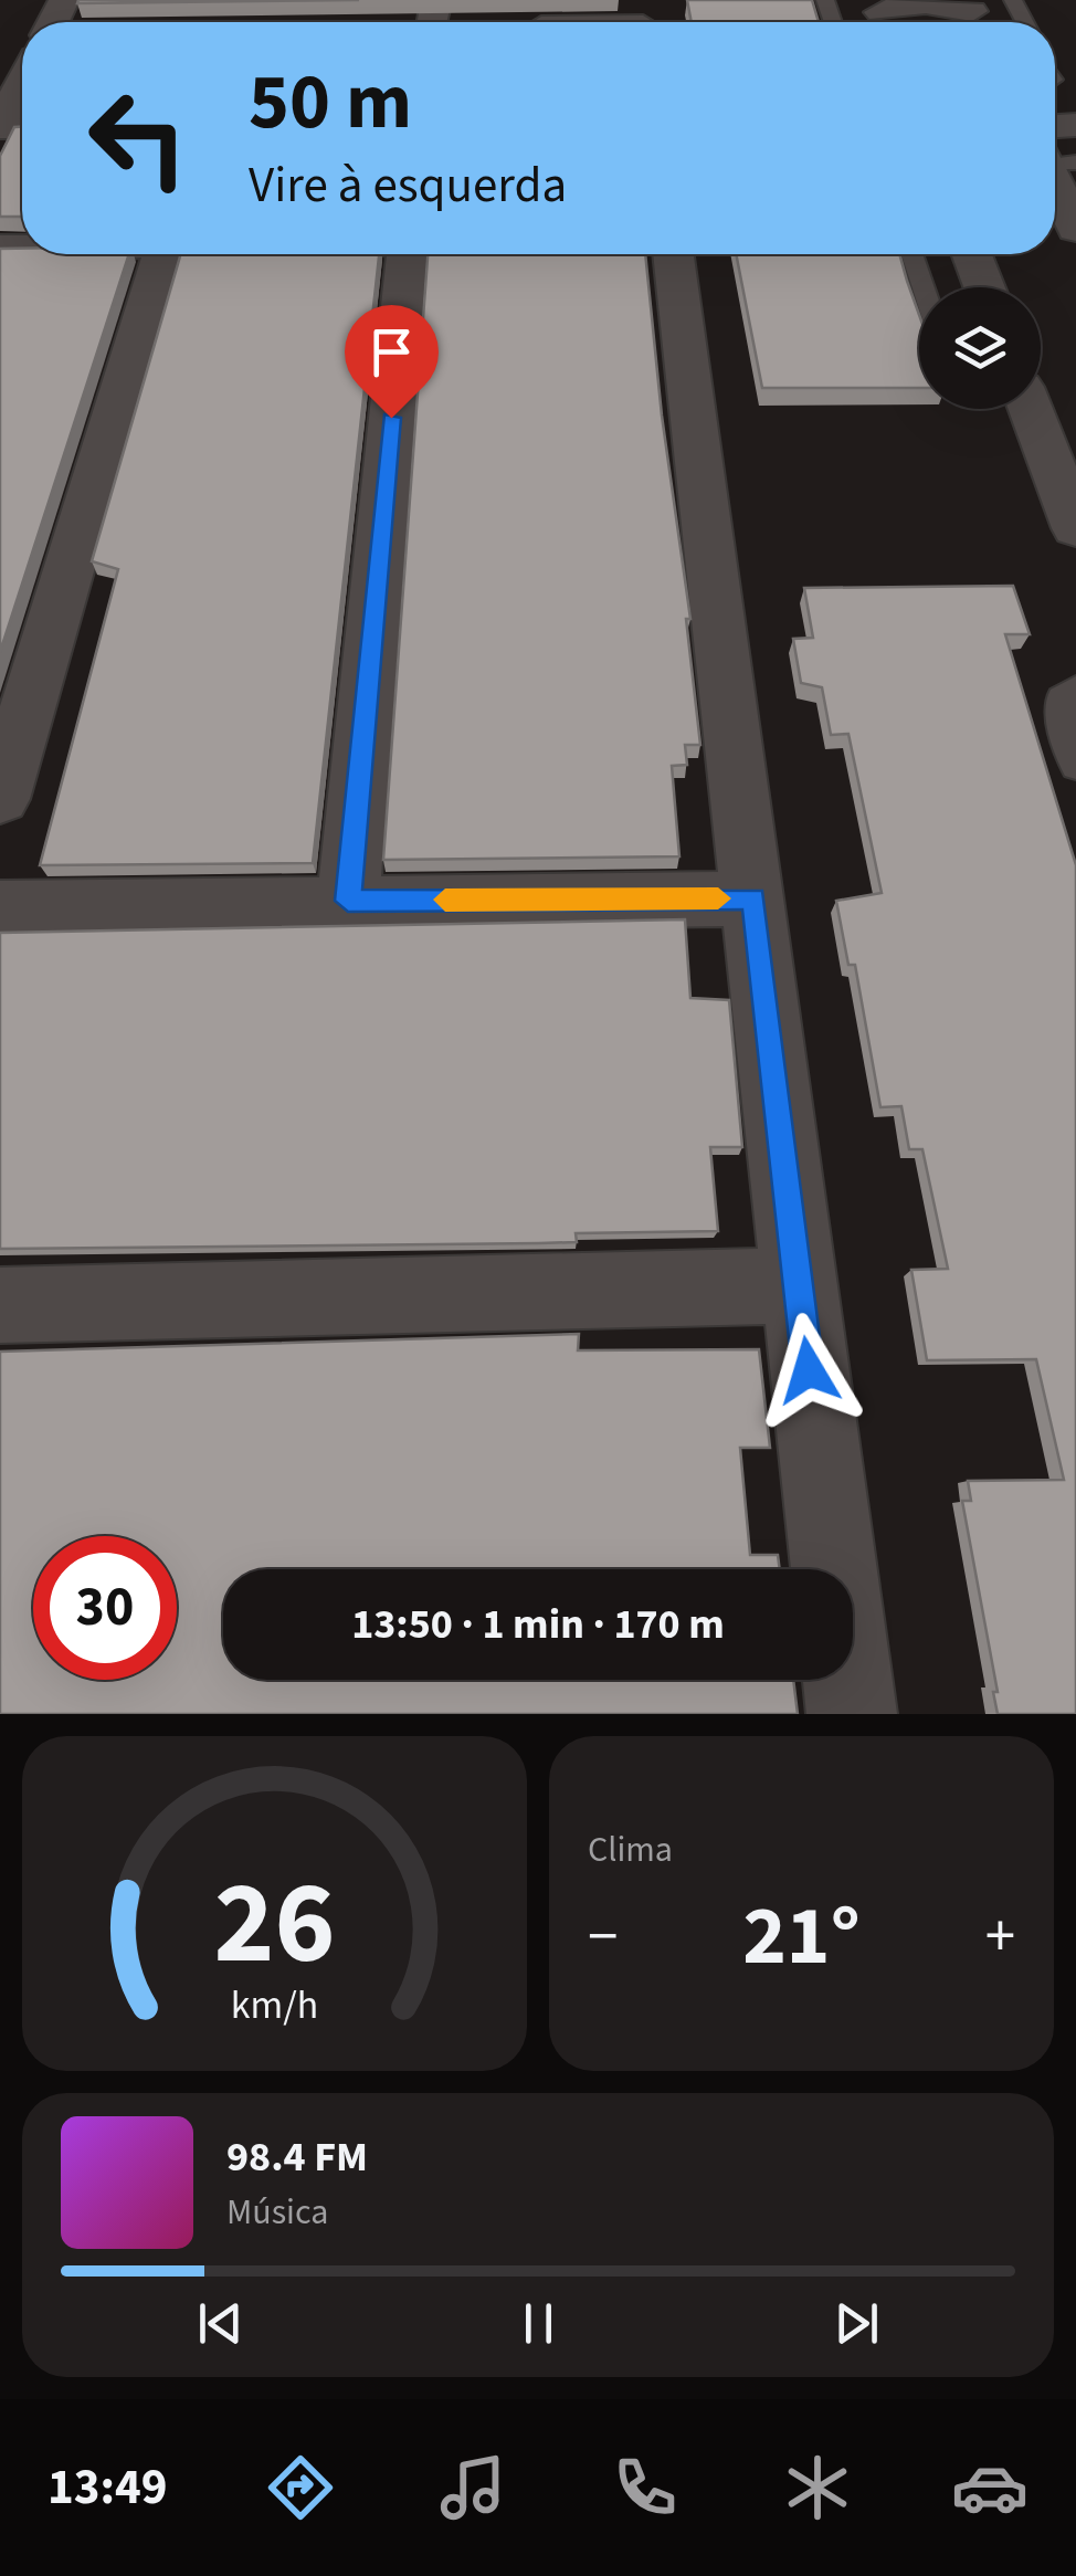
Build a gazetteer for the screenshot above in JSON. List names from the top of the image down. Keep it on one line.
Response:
{"page":{"turn":["50 m","Vire à esquerda"],"limit":"30","trip":"13:50 · 1 min · 170 m","tile":"Clima","heat":["−","21°","+"],"song":["98.4 FM","Música"],"tabs":"13:49","gauge":["26","km/h"]}}
